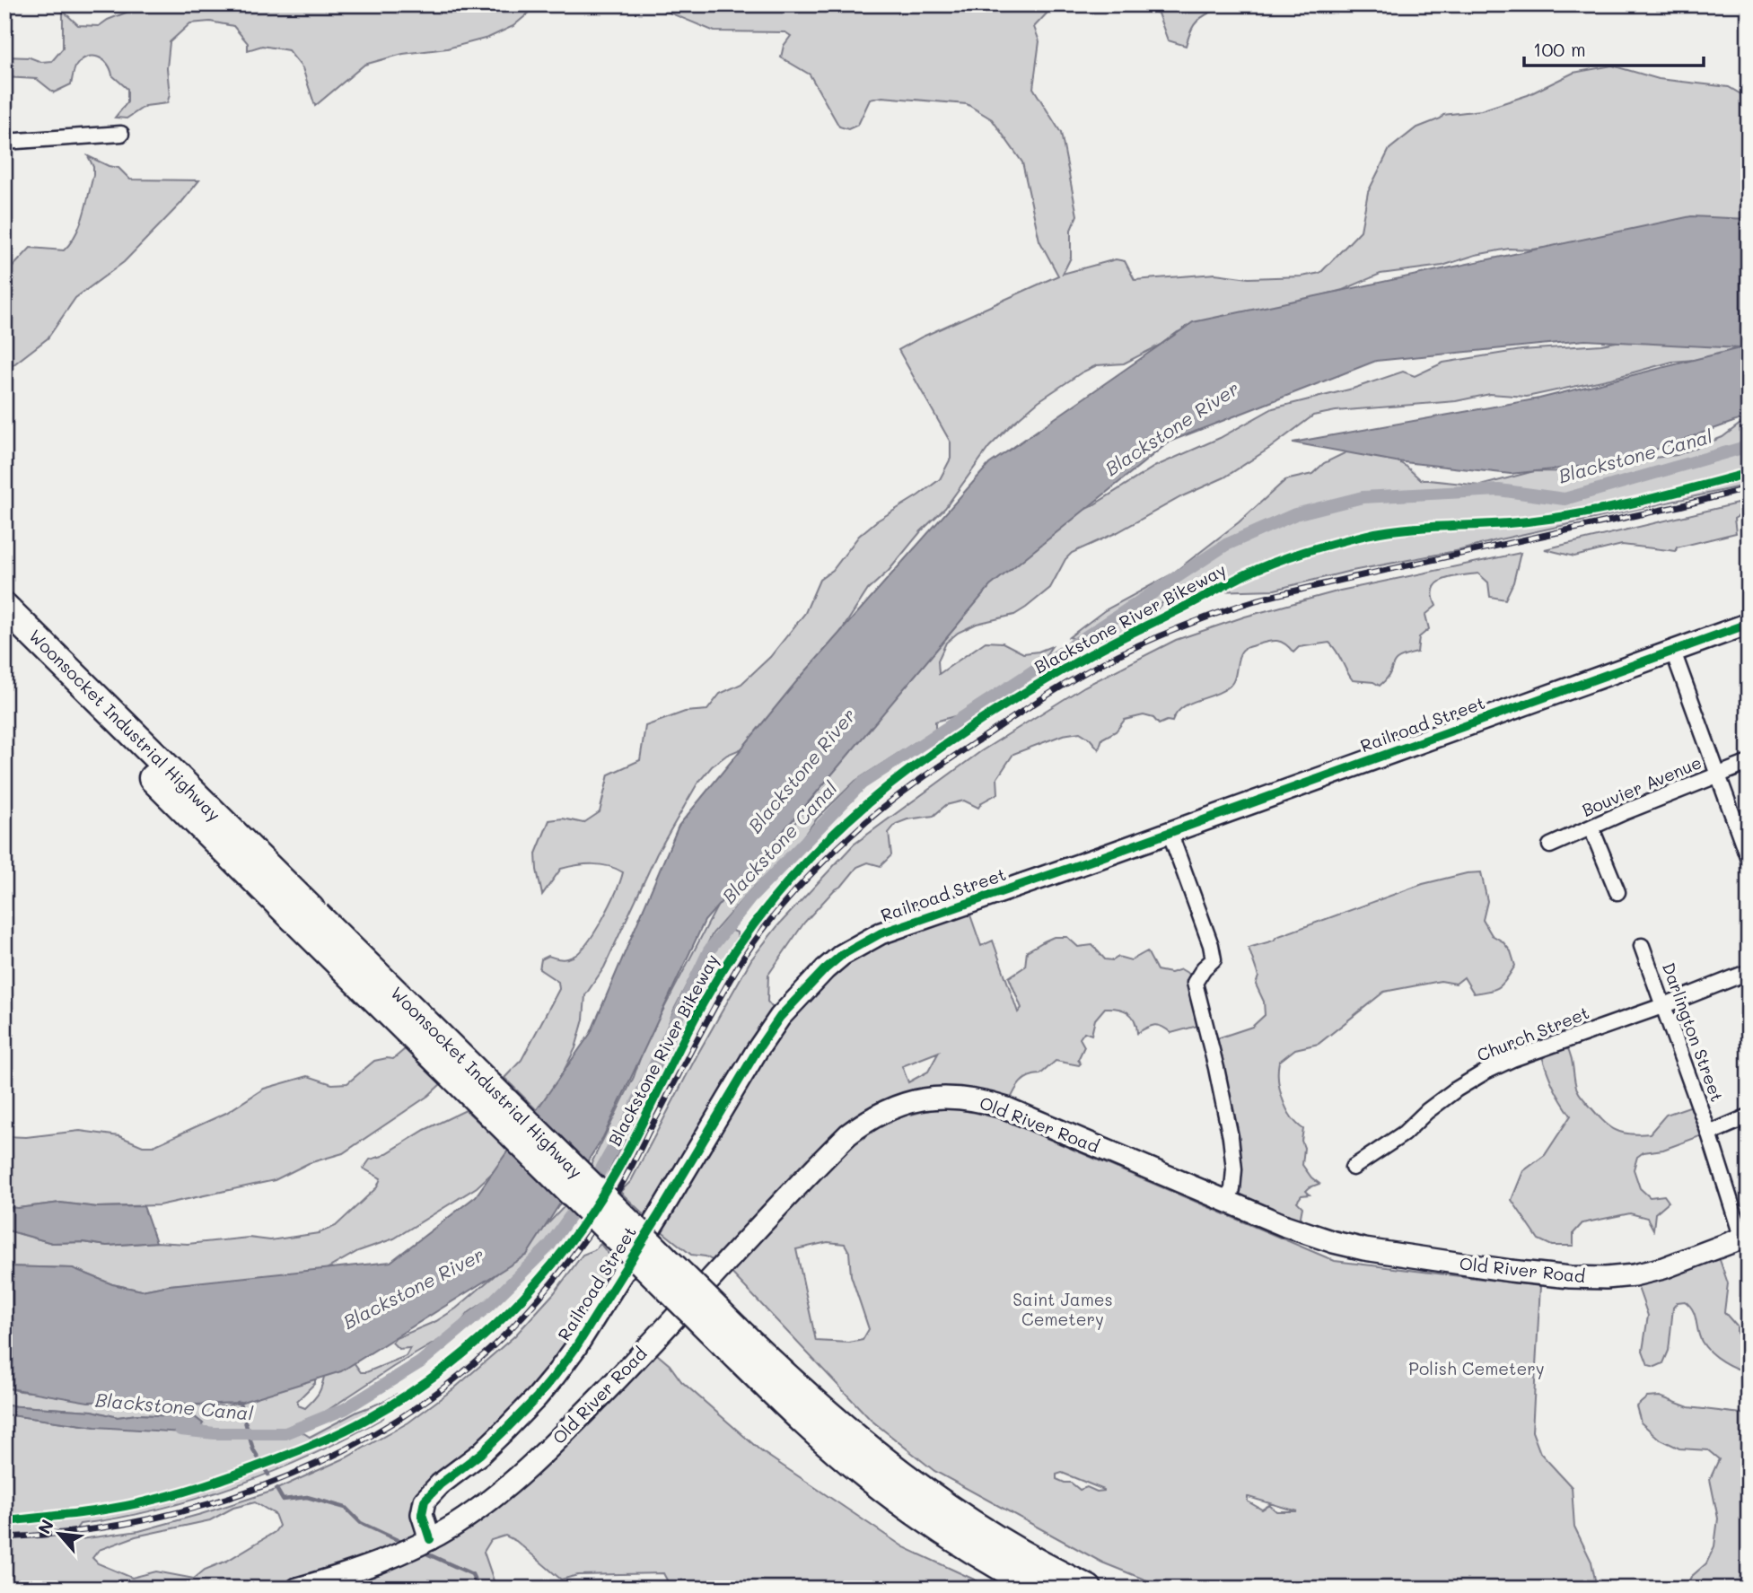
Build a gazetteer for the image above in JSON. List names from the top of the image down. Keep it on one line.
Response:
{"streets":{"highway":["Woonsocket Industrial Highway"],"street":["Railroad Street","Bouvier Avenue","Darlington Street","Church Street","Old River Road"],"cycle path":["Blackstone River Bikeway"]},"crossings":[["Railroad Street","Old River Road"],["Darlington Street","Church Street"],["Darlington Street","Old River Road"]],"water":["Blackstone River","Blackstone Canal"],"parks":["Saint James Cemetery","Polish Cemetery"],"scale_bar":"100 m","north":"top left"}
